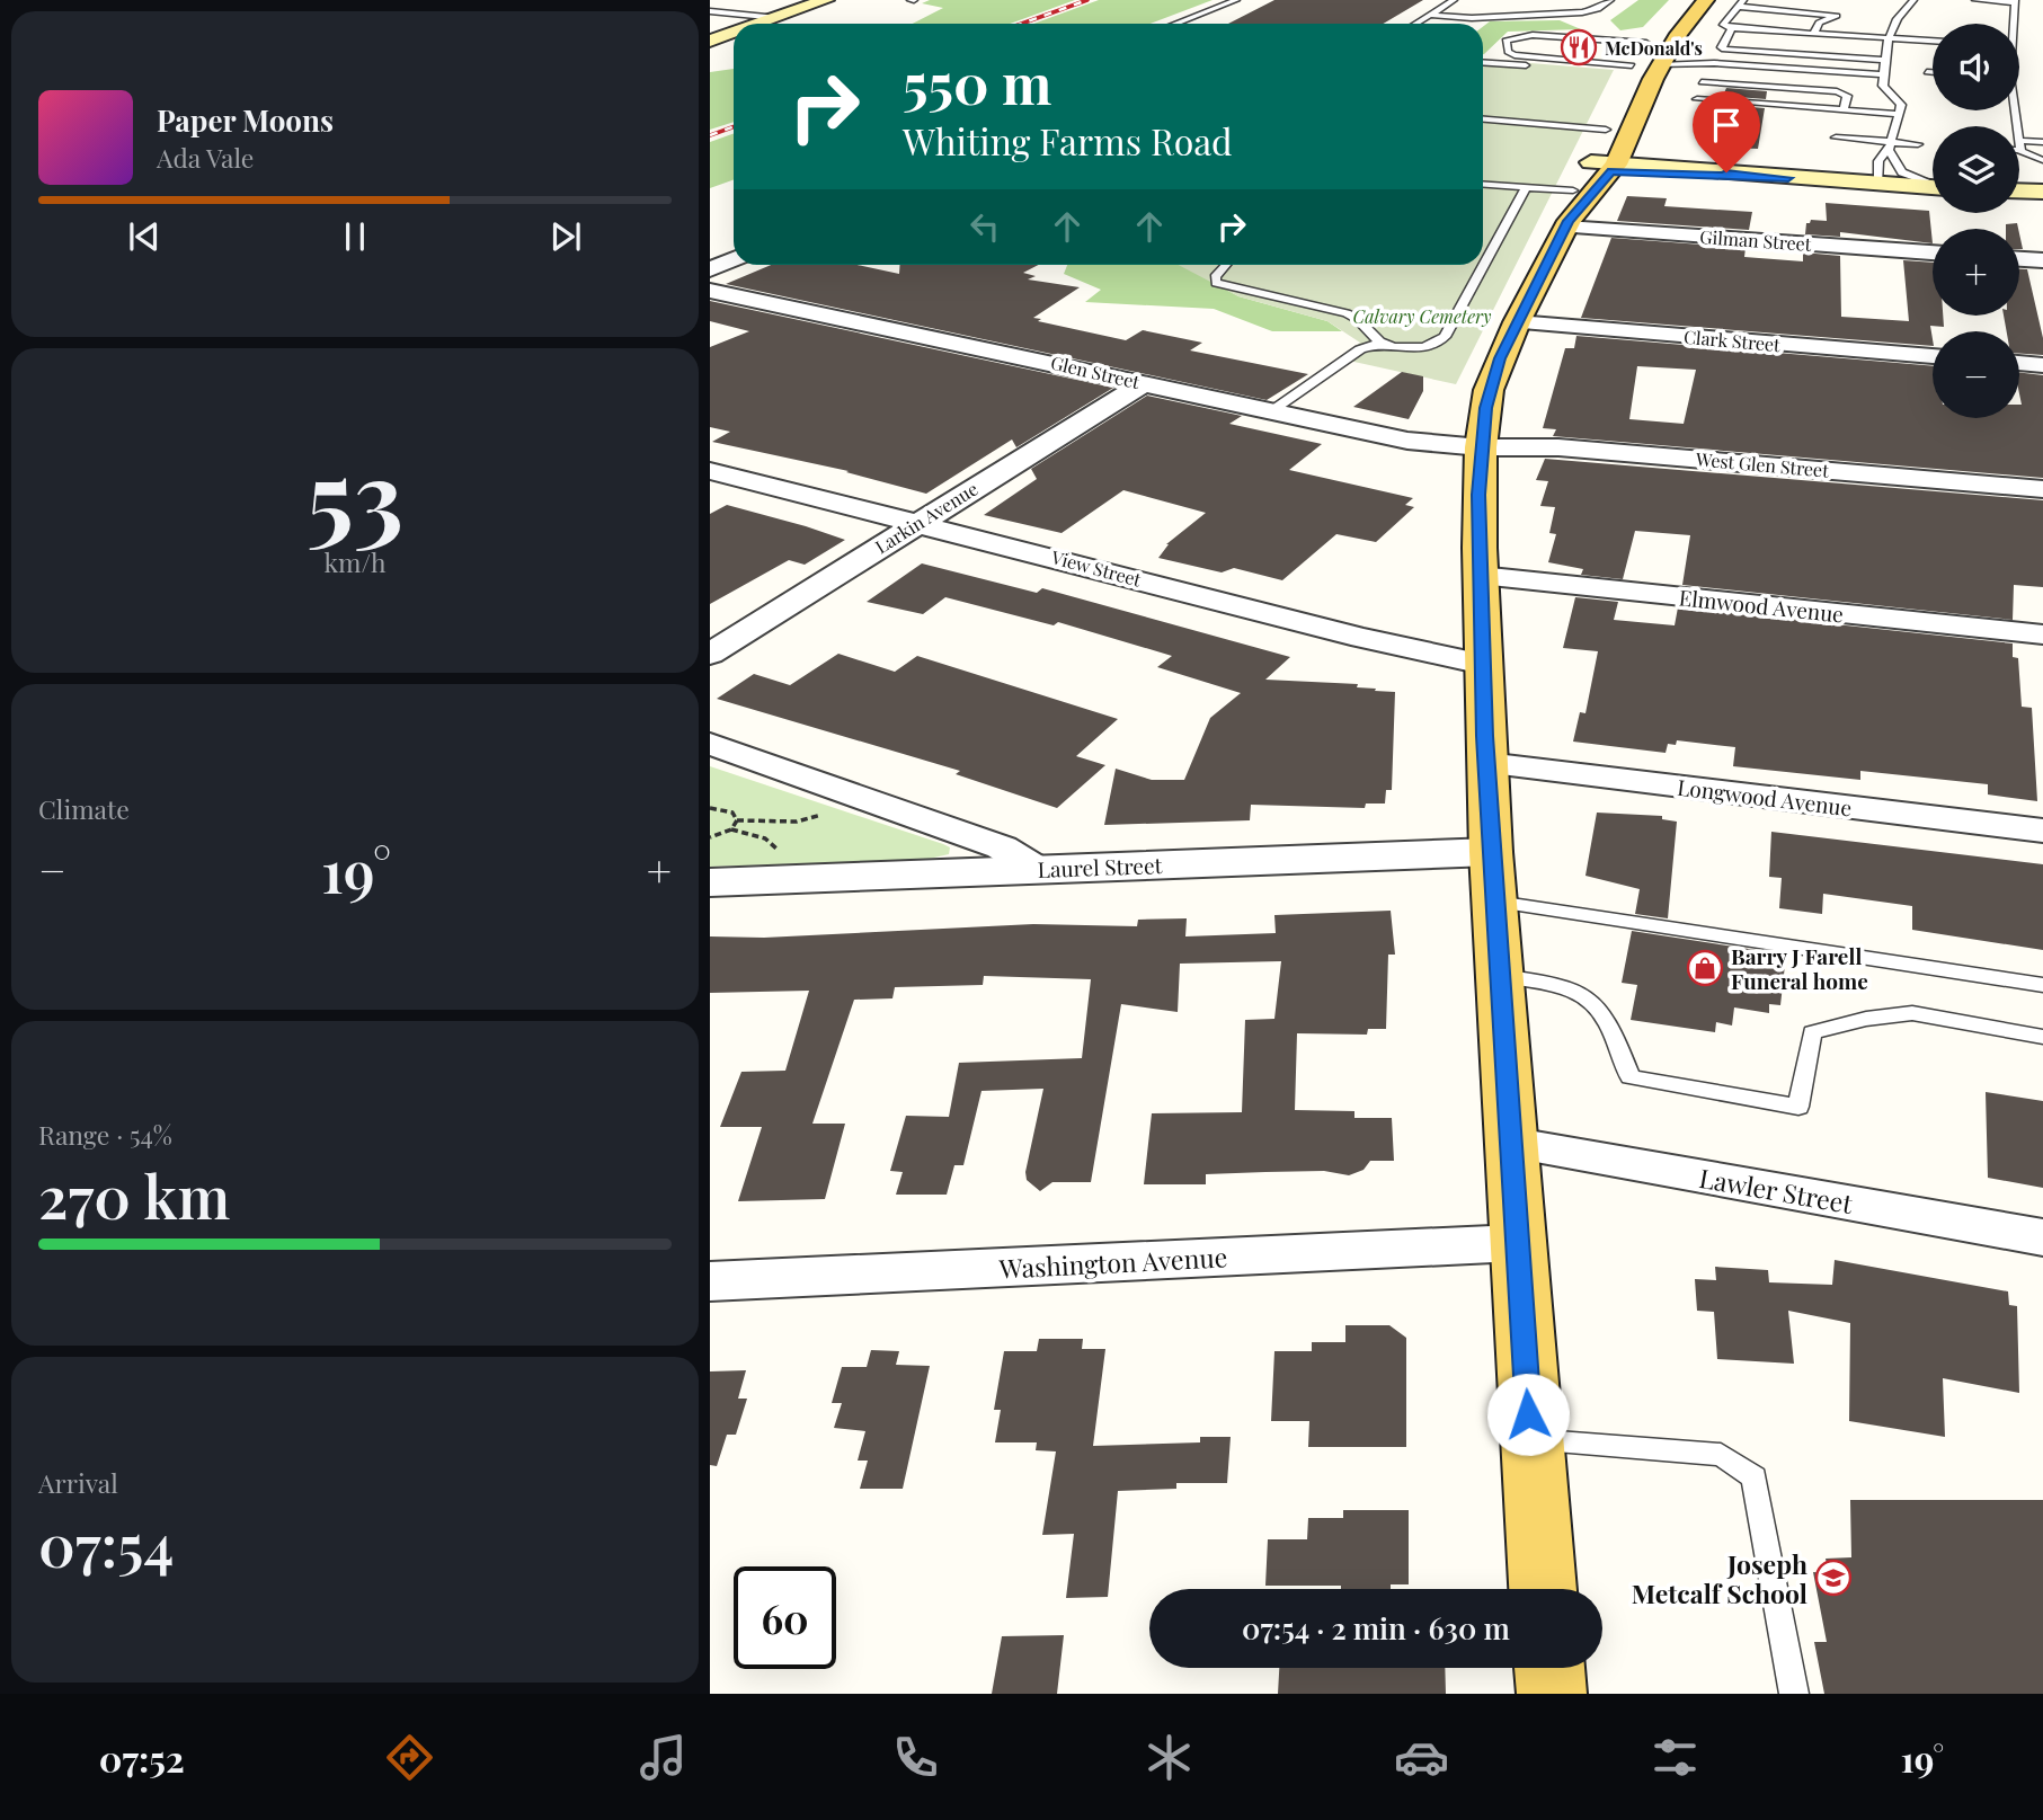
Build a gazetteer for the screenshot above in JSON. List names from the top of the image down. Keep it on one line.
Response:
{"streets":{"street":["Gilman Street","Clark Street","Glen Street","West Glen Street","Larkin Avenue","View Street","Elmwood Avenue","Longwood Avenue","Laurel Street","Lawler Street","Washington Avenue"]},"crossings":[["Glen Street","West Glen Street"],["Glen Street","Larkin Avenue"],["Larkin Avenue","View Street"]],"parks":["Calvary Cemetery"],"places":{"restaurant":["McDonald's"],"shop":["Barry J Farell Funeral home"],"school or university":["Joseph Metcalf School"]},"page":{"map_buttons":["+","−"],"turn":["550 m","Whiting Farms Road"],"song":["Paper Moons","Ada Vale"],"tile":[["53","km/h"],"Climate",["Range · 54%","270 km"],["Arrival","07:54"]],"heat":["−","19°","+"],"limit":"60","trip":"07:54 · 2 min · 630 m","tabs":["07:52","19°"]}}
